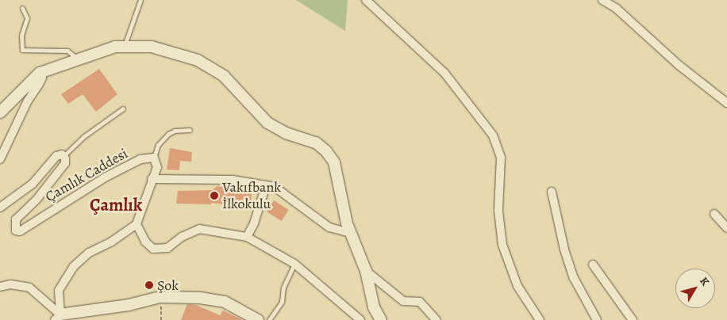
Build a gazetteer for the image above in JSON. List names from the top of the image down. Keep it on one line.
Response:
{"streets":{"street":["Çamlık Caddesi"]},"districts":["Çamlık"],"places":["Vakıfbank İlkokulu","Şok"],"north":"top right"}
